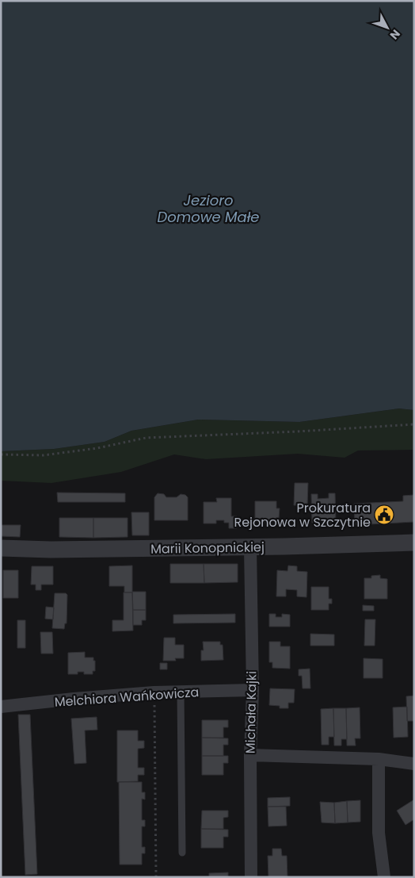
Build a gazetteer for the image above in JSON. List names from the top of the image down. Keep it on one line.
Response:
{"streets":{"street":["Marii Konopnickiej","Melchiora Wańkowicza","Michała Kajki"]},"crossings":[["Marii Konopnickiej","Michała Kajki"],["Melchiora Wańkowicza","Michała Kajki"]],"water":["Jezioro Domowe Małe"],"places":{"public building":["Prokuratura Rejonowa w Szczytnie"]},"north":"bottom right"}
